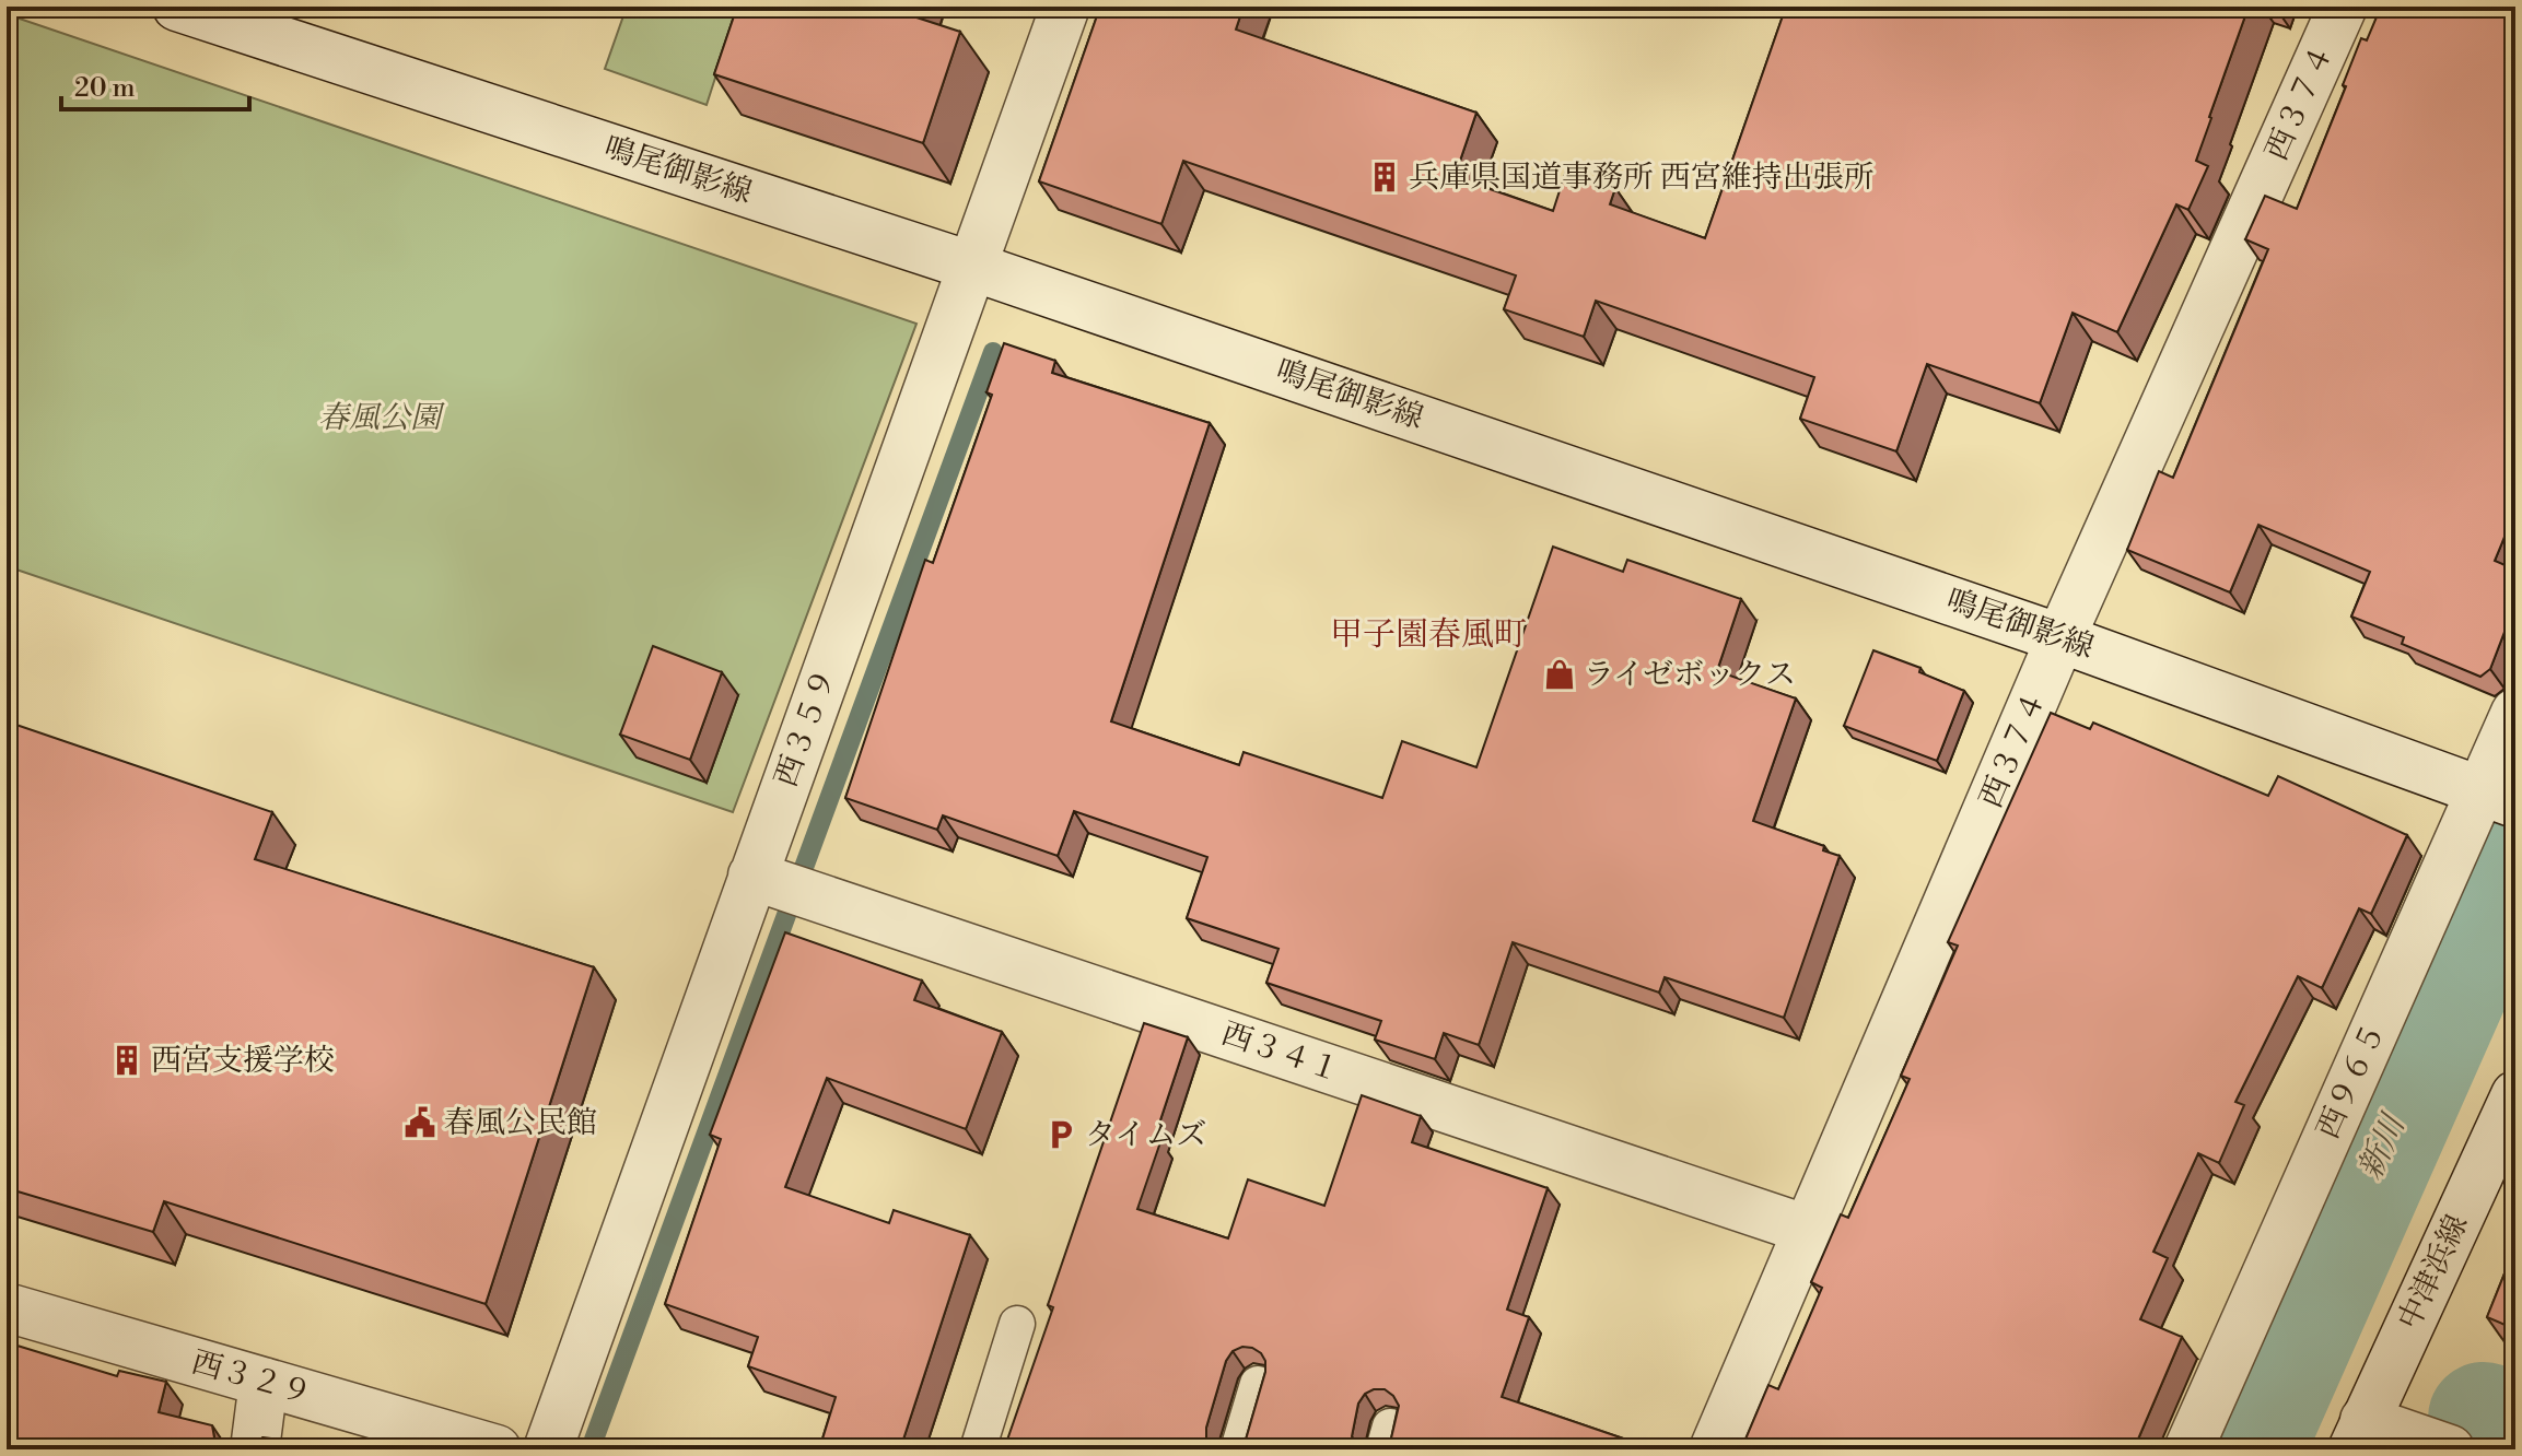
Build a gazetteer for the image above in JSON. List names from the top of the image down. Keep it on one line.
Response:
{"streets":{"street":["西３７４","鳴尾御影線","西３５９","西３４１","西９６５","中津浜線","西３２９"]},"crossings":[["西３７４","鳴尾御影線"],["西３７４","西３４１"],["鳴尾御影線","西３５９"],["鳴尾御影線","西９６５"],["西３５９","西３４１"]],"districts":["甲子園春風町"],"water":["新川"],"parks":["春風公園"],"places":{"building":["兵庫県国道事務所 西宮維持出張所","西宮支援学校"],"shop":["ライゼボックス"],"public building":["春風公民館"],"parking":["タイムズ"]},"scale_bar":"20 m"}
